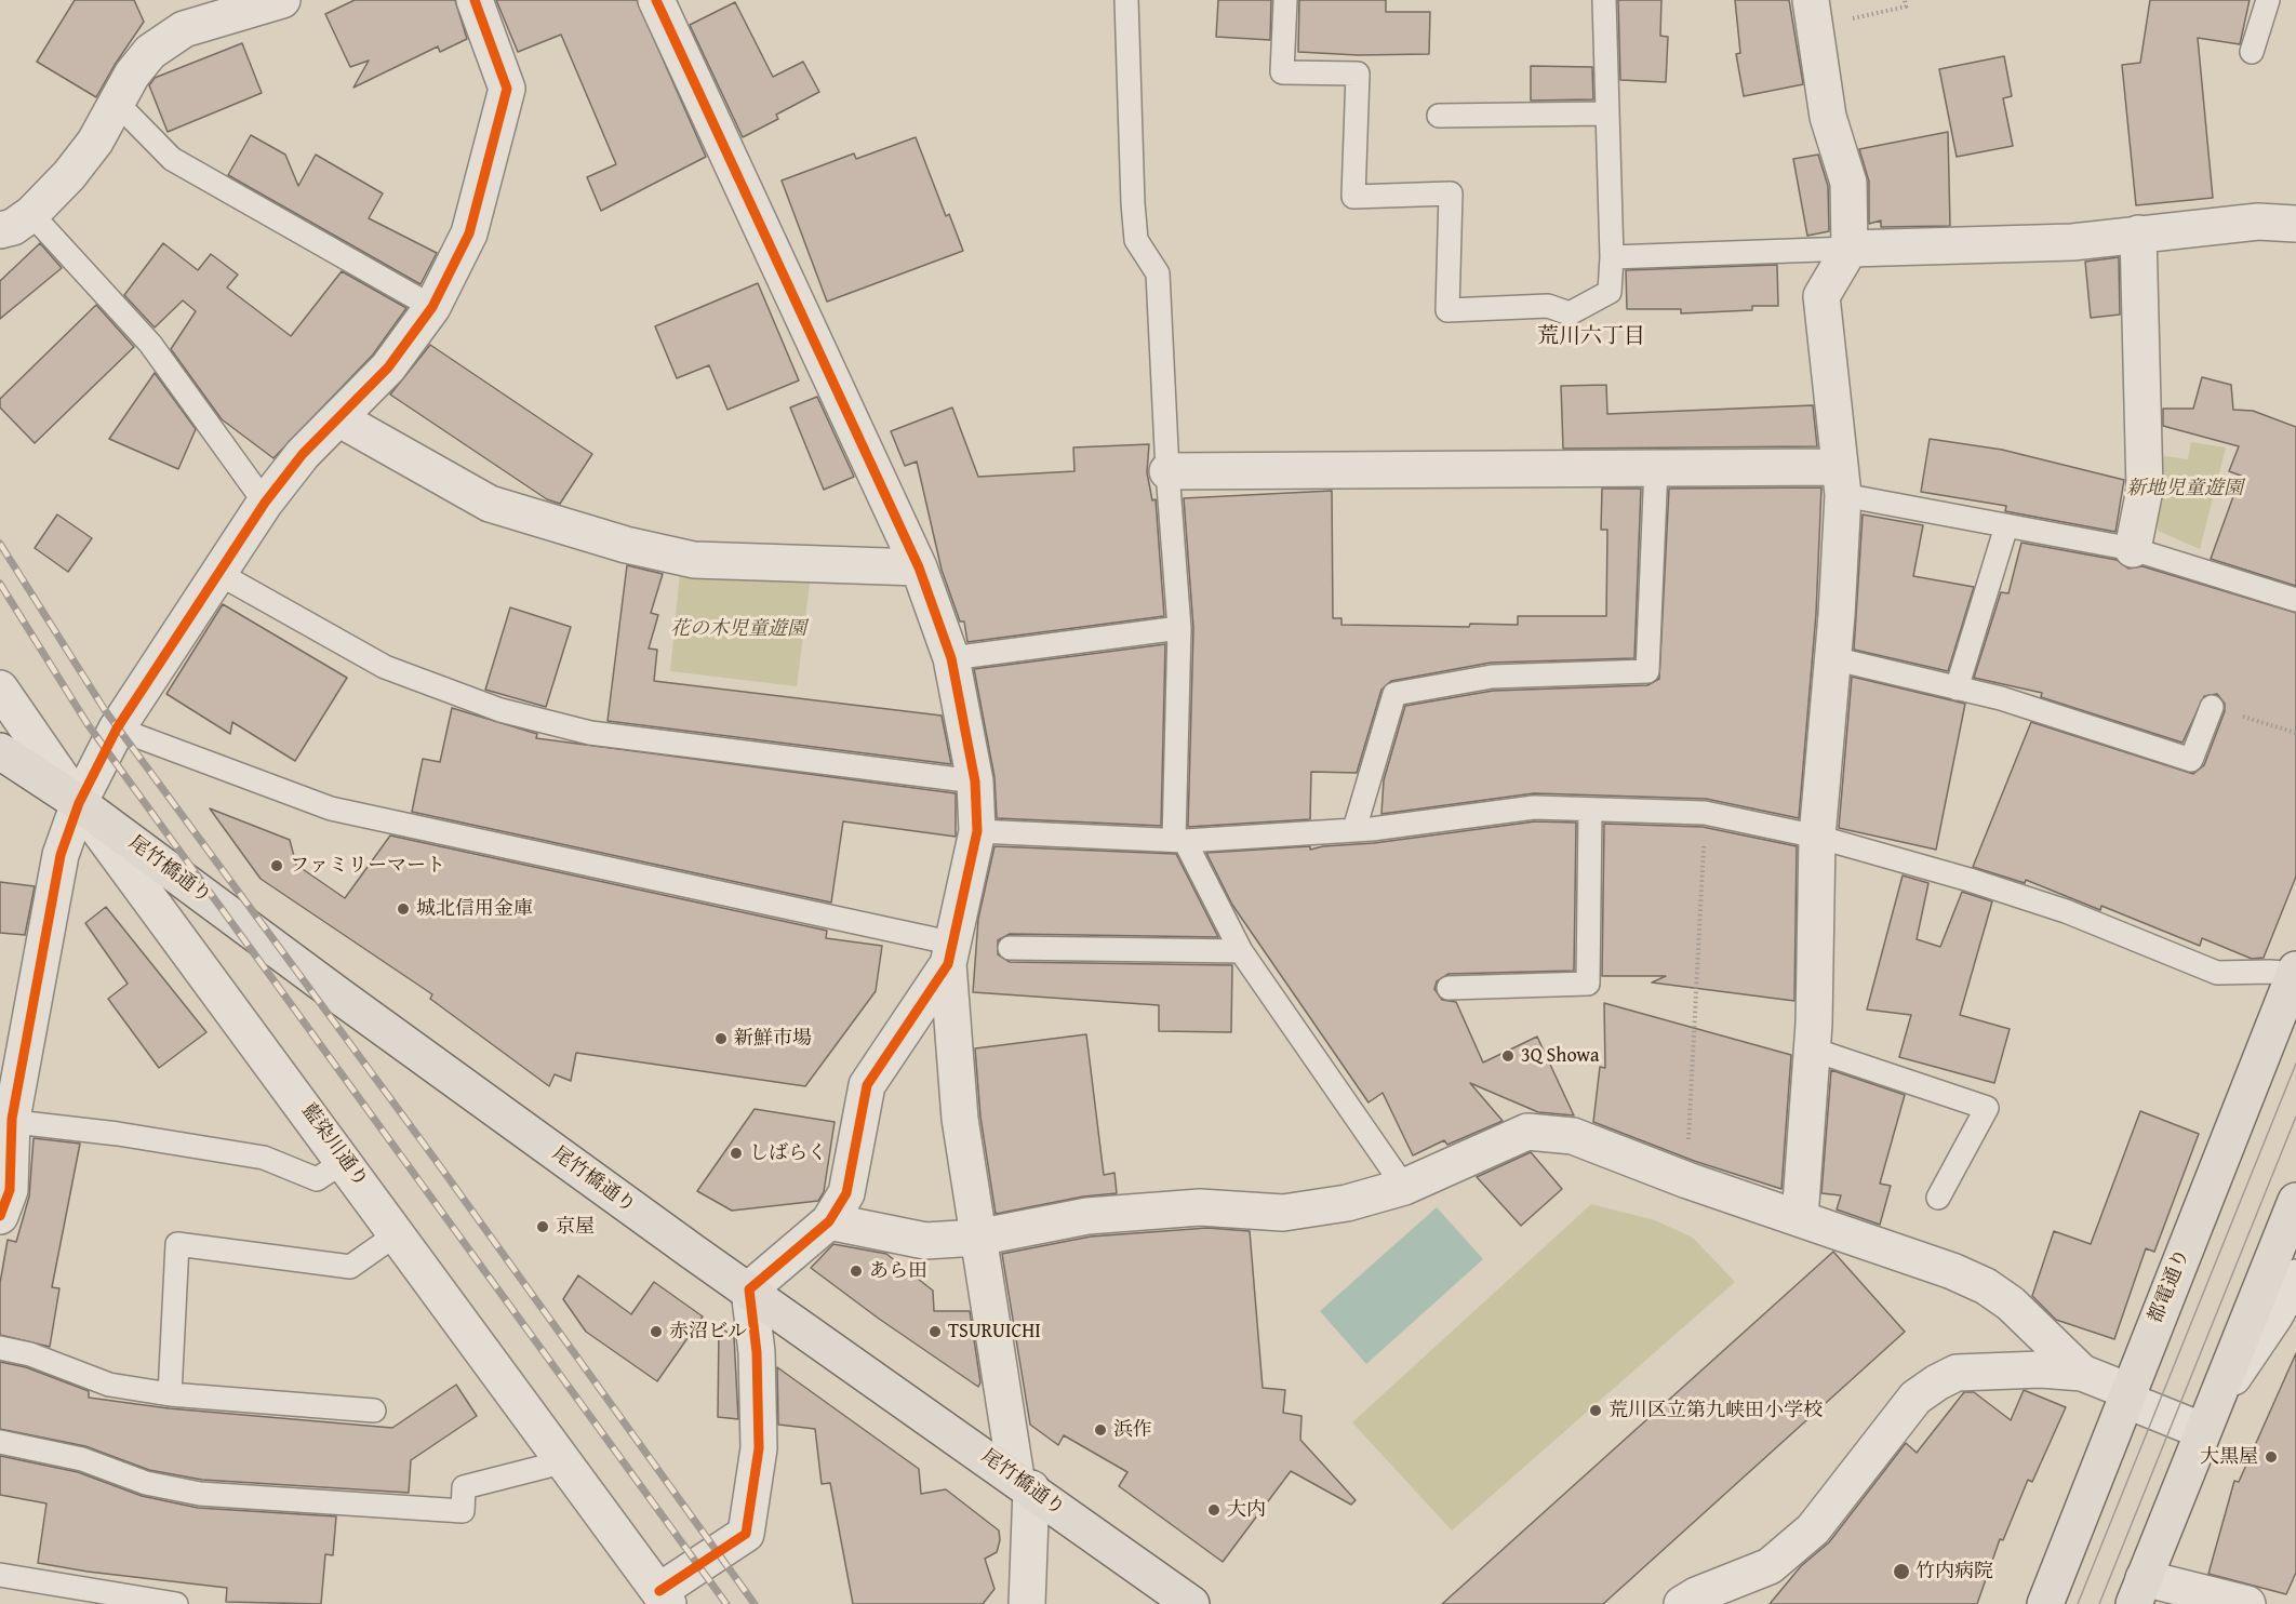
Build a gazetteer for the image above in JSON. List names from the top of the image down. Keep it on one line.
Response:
{"streets":{"main road":["尾竹橋通り","都電通り"],"street":["藍染川通り"]},"crossings":[["尾竹橋通り","藍染川通り"]],"districts":["荒川六丁目"],"parks":["新地児童遊園","花の木児童遊園"],"places":["ファミリーマート","城北信用金庫","新鮮市場","3Q Showa","しばらく","京屋","あら田","赤沼ビル","TSURUICHI","荒川区立第九峡田小学校","浜作","大黒屋","大内","竹内病院"]}
